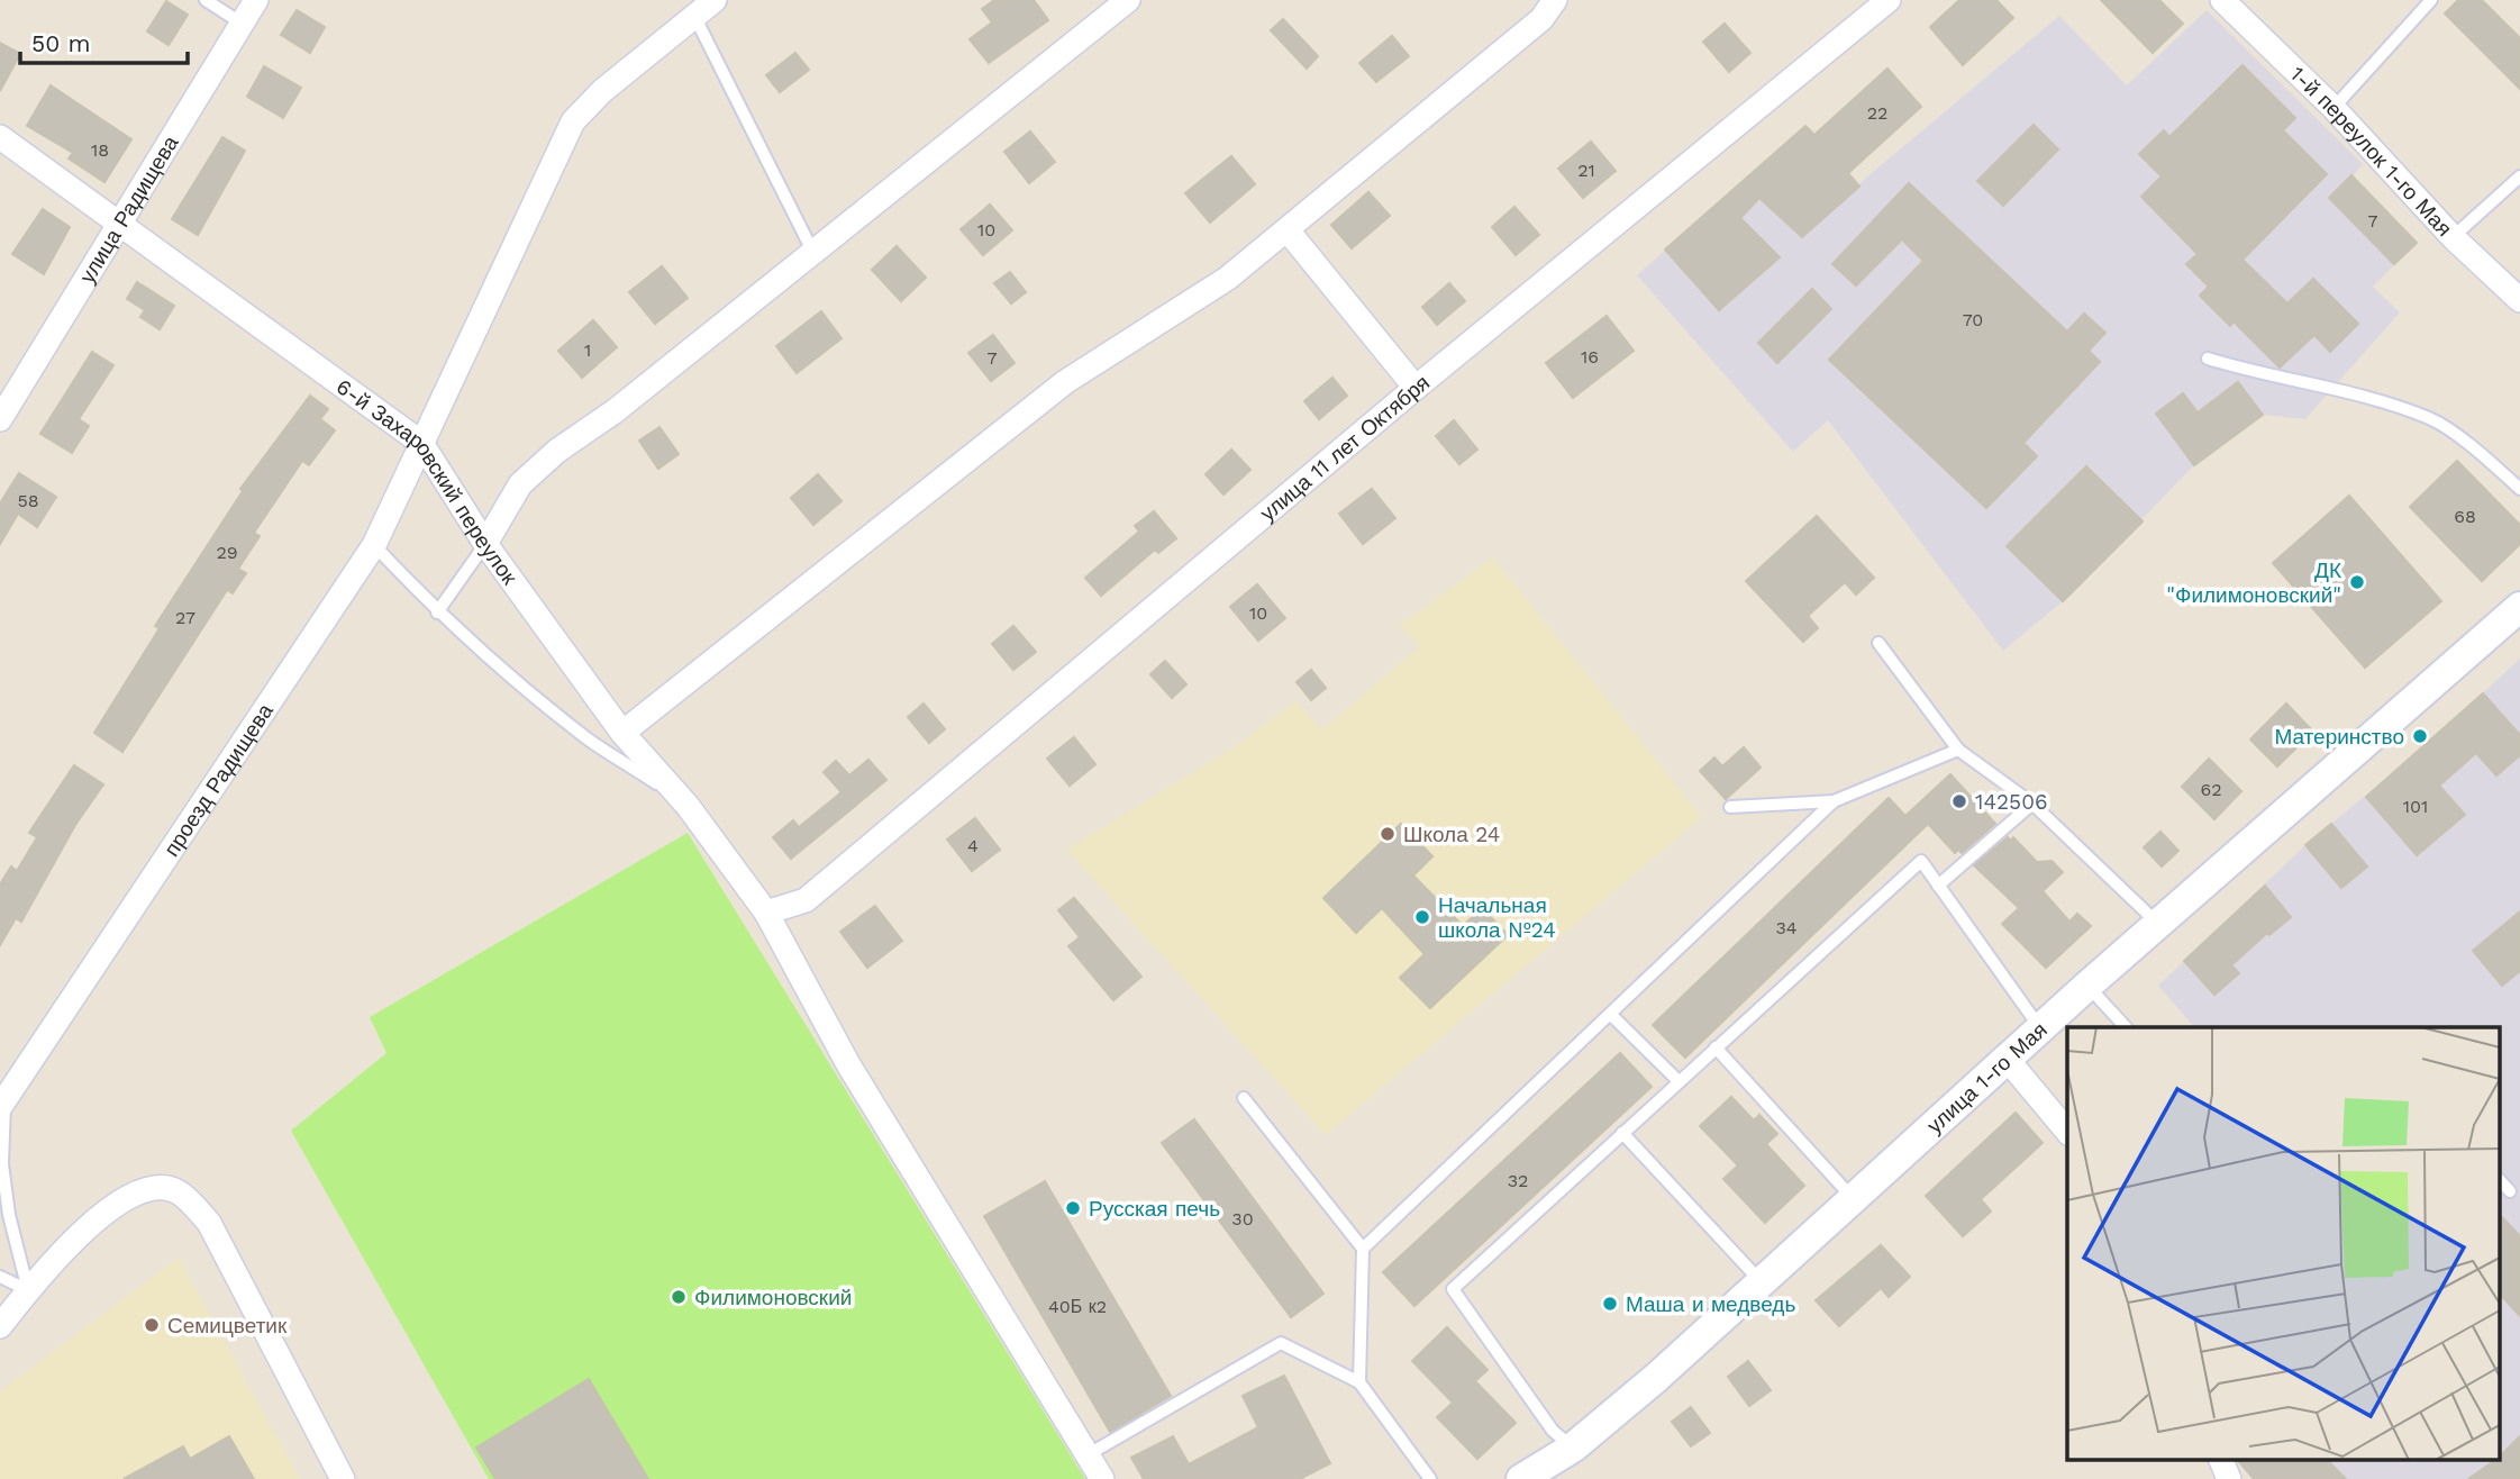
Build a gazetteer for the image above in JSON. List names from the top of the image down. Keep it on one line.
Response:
{"streets":{"street":["1-й переулок 1-го Мая","улица Радищева","улица 11 лет Октября","6-й Захаровский переулок","проезд Радищева","улица 1-го Мая"]},"crossings":[["улица Радищева","6-й Захаровский переулок"],["улица 11 лет Октября","6-й Захаровский переулок"],["6-й Захаровский переулок","проезд Радищева"]],"places":["ДК \"Филимоновский\"","Материнство","142506","Школа 24","Начальная школа №24","Русская печь","Филимоновский","Маша и медведь","Семицветик"],"house_numbers":["22","18","21","7","10","70","1","16","7","58","68","29","10","27","62","101","4","34","32","30","40Б к2"],"scale_bar":"50 m"}
